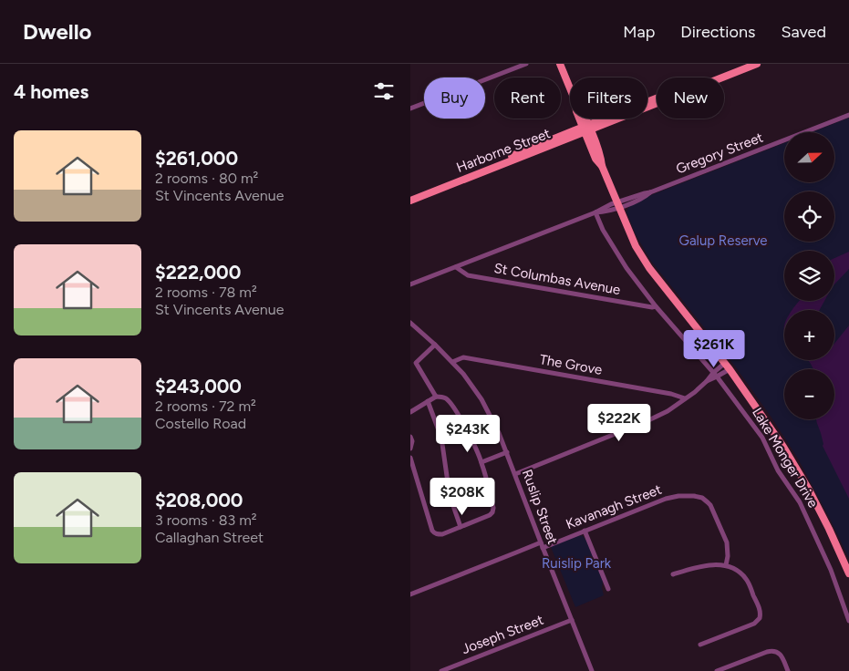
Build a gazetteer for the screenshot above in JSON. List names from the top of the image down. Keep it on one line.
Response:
{"streets":{"main road":["Harborne Street","Lake Monger Drive"],"street":["Gregory Street","St Columbas Avenue","The Grove","Ruslip Street","Kavanagh Street","Joseph Street"]},"crossings":[["Harborne Street","Lake Monger Drive"],["Gregory Street","St Columbas Avenue"],["Gregory Street","Lake Monger Drive"],["St Columbas Avenue","Lake Monger Drive"],["The Grove","Ruslip Street"],["Ruslip Street","Kavanagh Street"],["Ruslip Street","Joseph Street"]],"parks":["Galup Reserve","Ruislip Park"],"north":"right","page":{"header":"Dwello","nav":["Map","Directions","Saved"],"heading":"4 homes","chip":["Buy","Rent","Filters","New"],"list":[{"name":"$261,000","note":"2 rooms · 80 m² · St Vincents Avenue"},{"name":"$222,000","note":"2 rooms · 78 m² · St Vincents Avenue"},{"name":"$243,000","note":"2 rooms · 72 m² · Costello Road"},{"name":"$208,000","note":"3 rooms · 83 m² · Callaghan Street"}],"map_buttons":["+","−"],"price":["$261K","$222K","$243K","$208K"]}}
